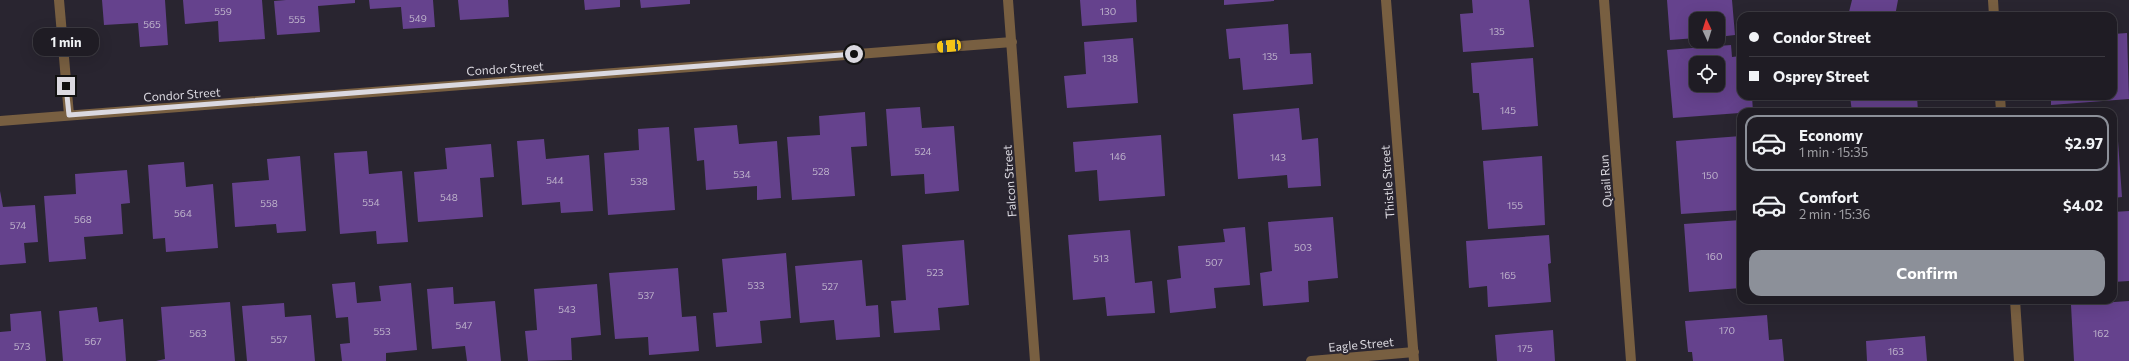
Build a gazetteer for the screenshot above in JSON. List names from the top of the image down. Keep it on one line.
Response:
{"streets":{"street":["Condor Street","Falcon Street","Quail Run","Thistle Street","Eagle Street"]},"crossings":[["Condor Street","Falcon Street"],["Thistle Street","Eagle Street"]],"house_numbers":["559","130","549","555","565","135","135","138","145","524","146","143","528","534","150","544","538","548","554","558","155","564","568","574","503","160","513","507","523","165","533","527","537","543","547","170","553","563","162","557","567","573","175","163"],"north":"top","page":{"banner":["Condor Street","Osprey Street"],"bubble":"1 min","list":[{"name":"Economy","note":"1 min · 15:35","value":"$2.97"},{"name":"Comfort","note":"2 min · 15:36","value":"$4.02"}],"buttons":"Confirm"}}
